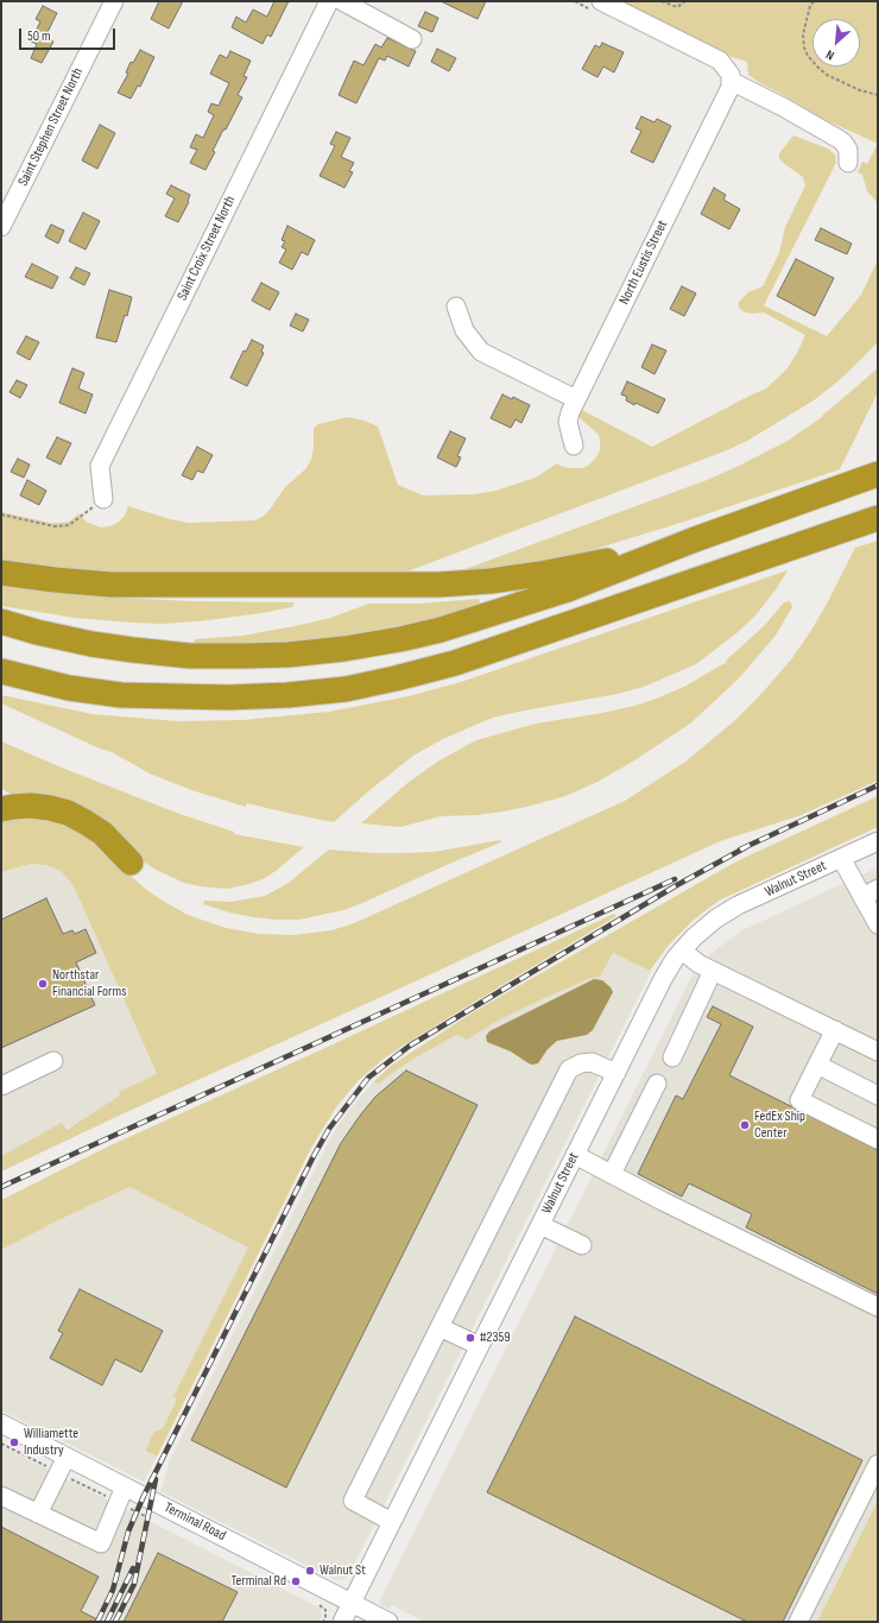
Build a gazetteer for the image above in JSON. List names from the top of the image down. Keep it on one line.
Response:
{"streets":{"street":["Saint Stephen Street North","Saint Croix Street North","North Eustis Street","Walnut Street","Terminal Road"]},"crossings":[["Walnut Street","Terminal Road"]],"places":["Northstar Financial Forms","FedEx Ship Center","#2359","Williamette Industry","Walnut St","Terminal Rd"],"scale_bar":"50 m","north":"bottom left"}
